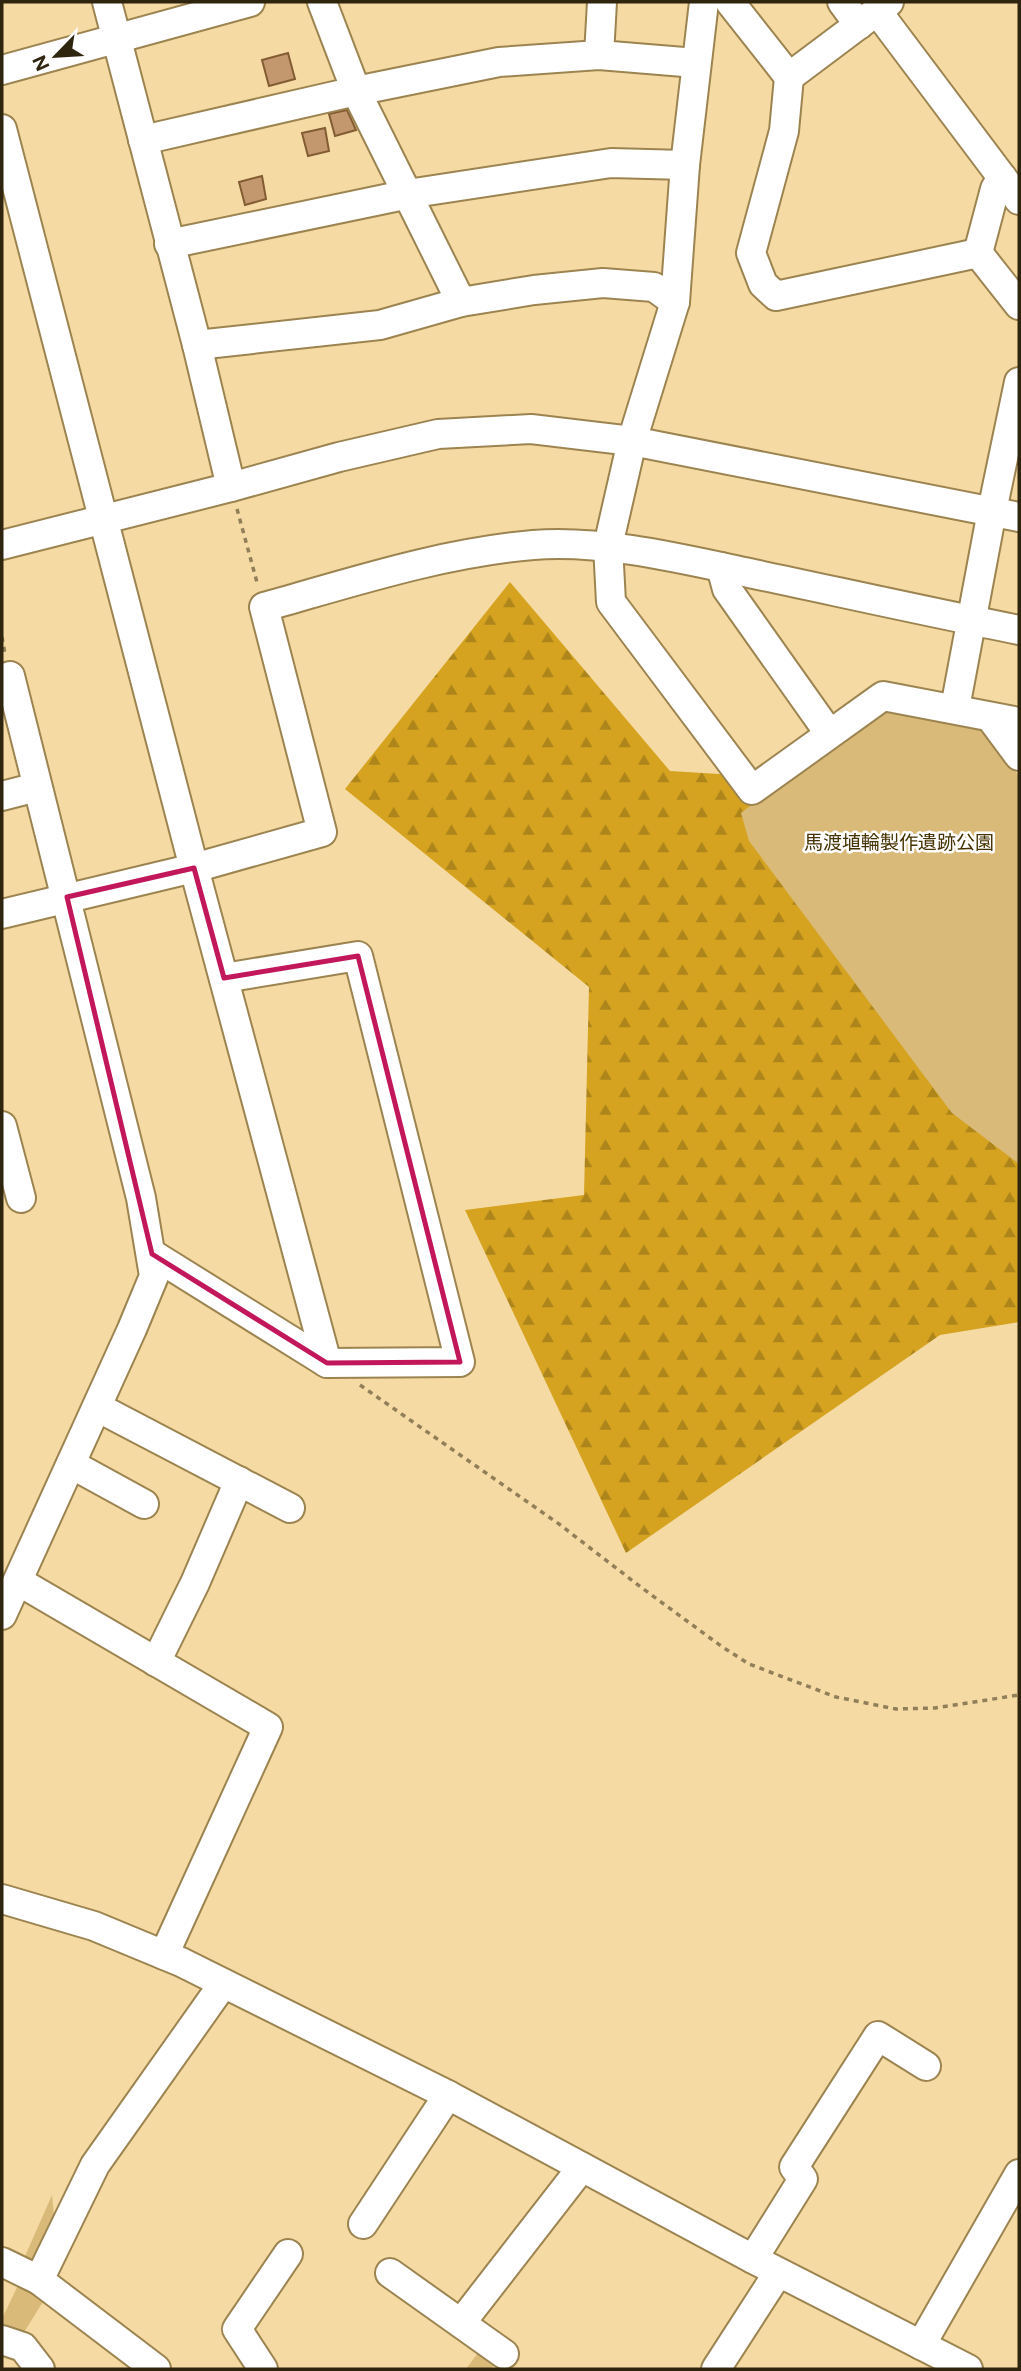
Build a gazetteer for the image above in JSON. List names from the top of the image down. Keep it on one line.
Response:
{"parks":["馬渡埴輪製作遺跡公園"],"north":"bottom left"}
